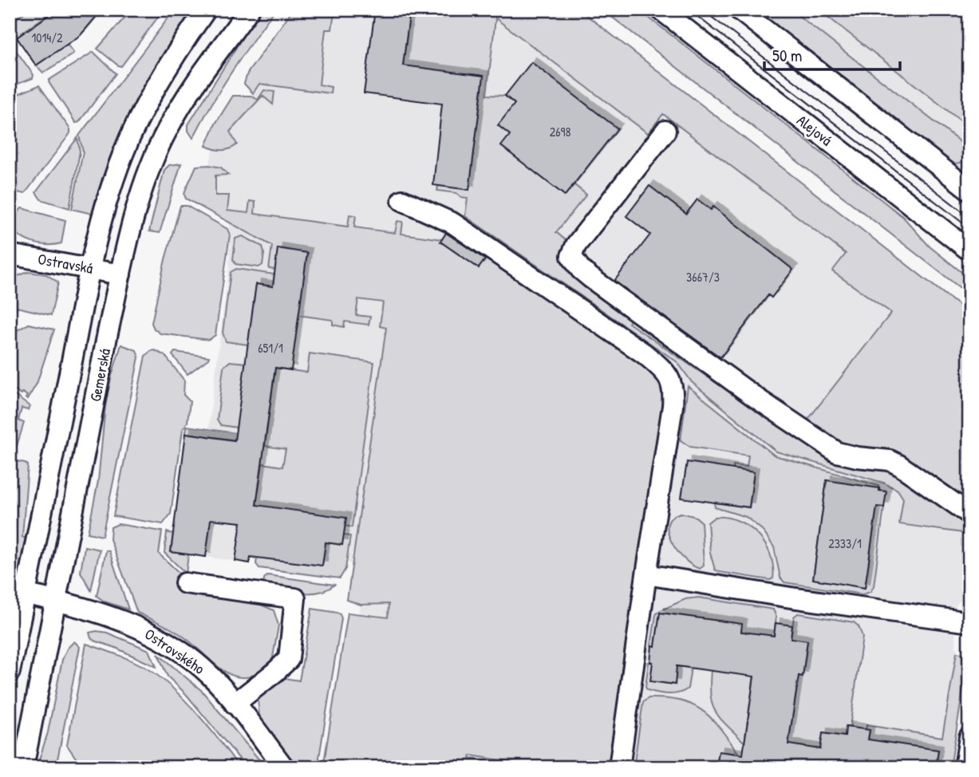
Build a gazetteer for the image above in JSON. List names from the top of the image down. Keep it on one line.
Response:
{"streets":{"street":["Alejová","Ostravská","Gemerská","Ostrovského"]},"crossings":[["Ostravská","Gemerská"],["Gemerská","Ostrovského"]],"house_numbers":["1014/2","2698","3667/3","651/1","2333/1"],"scale_bar":"50 m"}
